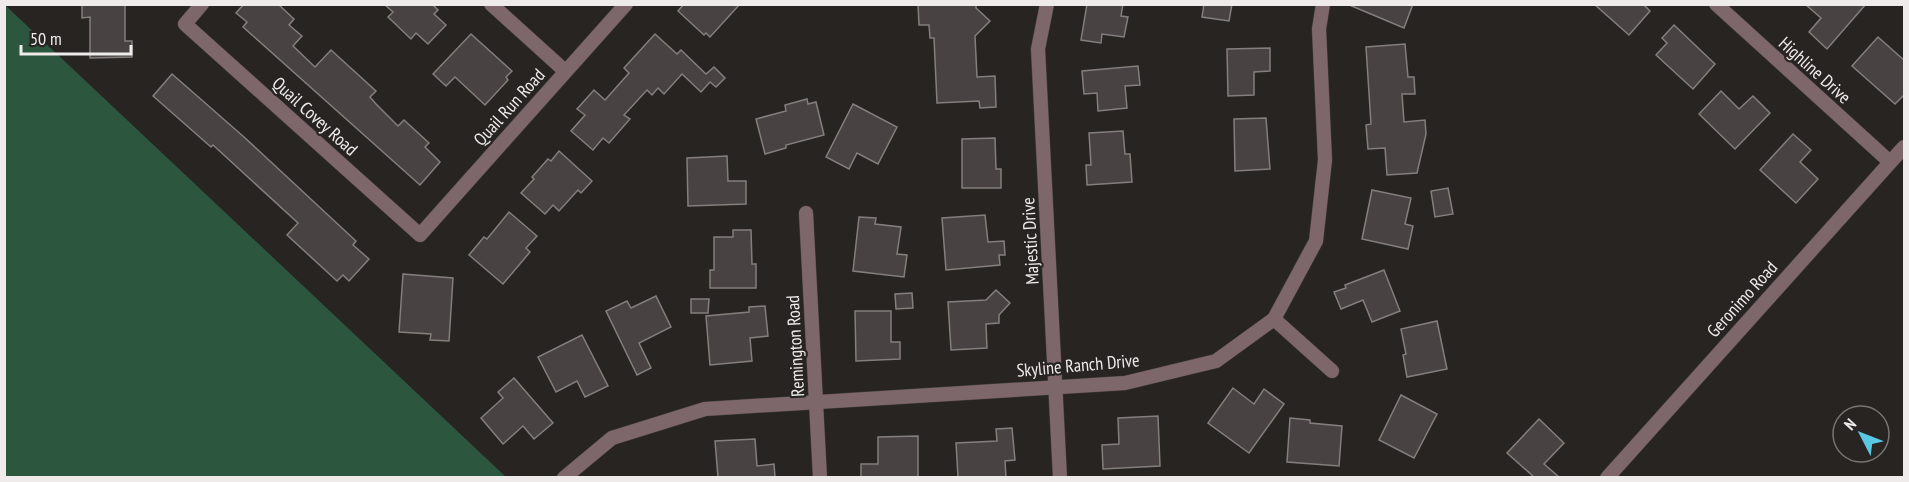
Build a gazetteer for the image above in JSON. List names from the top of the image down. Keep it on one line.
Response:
{"streets":{"street":["Highline Drive","Quail Run Road","Quail Covey Road","Majestic Drive","Geronimo Road","Remington Road","Skyline Ranch Drive"]},"crossings":[["Highline Drive","Geronimo Road"],["Quail Run Road","Quail Covey Road"],["Majestic Drive","Skyline Ranch Drive"],["Remington Road","Skyline Ranch Drive"]],"scale_bar":"50 m","north":"top left"}
